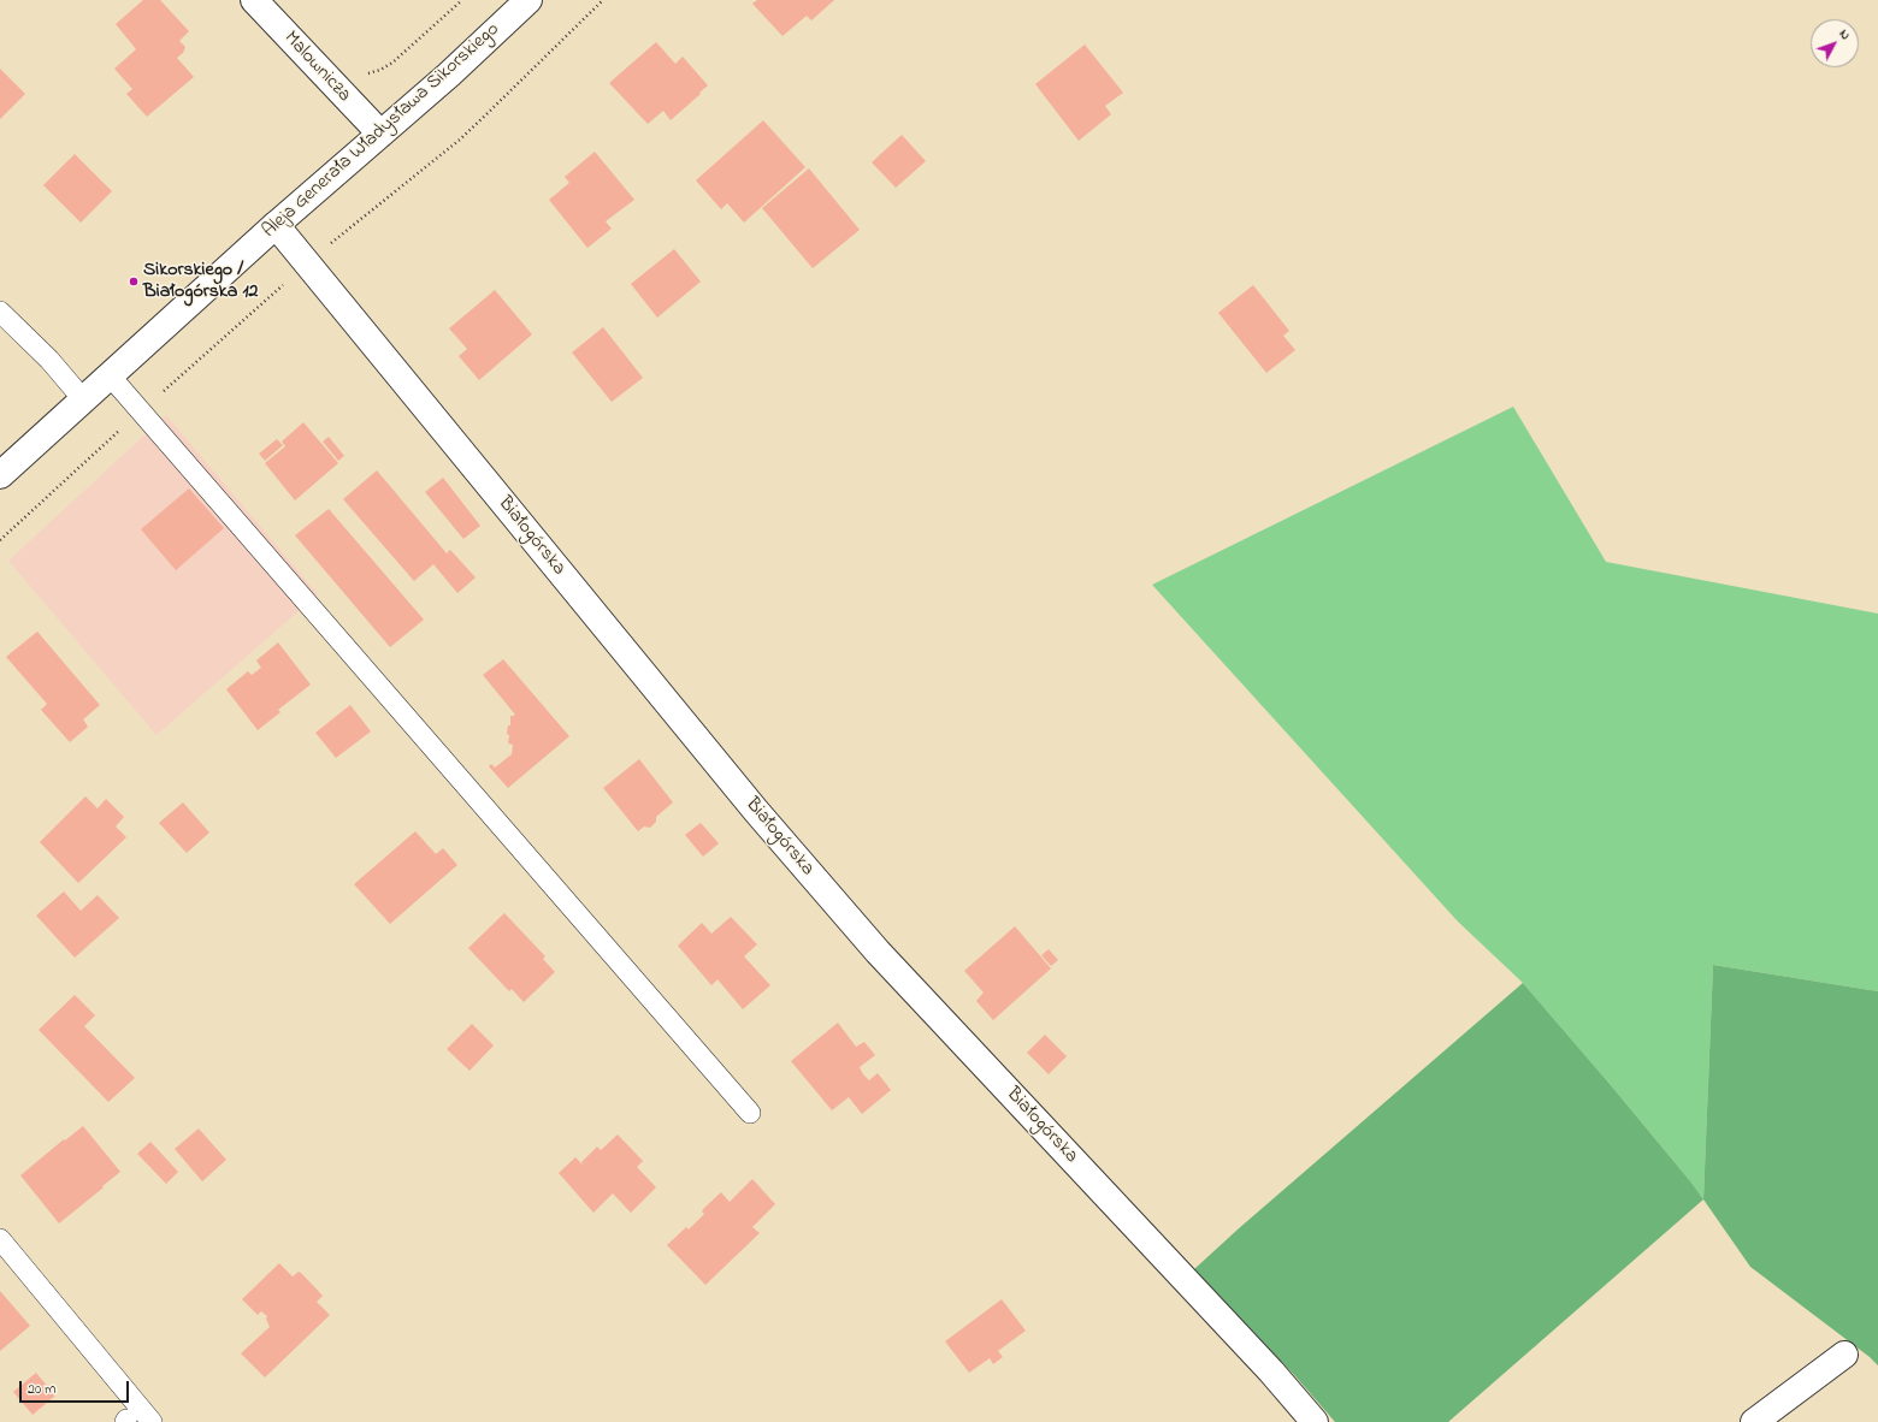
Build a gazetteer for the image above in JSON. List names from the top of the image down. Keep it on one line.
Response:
{"streets":{"street":["Malownicza","Aleja Generała Władysława Sikorskiego","Białogórska"]},"crossings":[["Malownicza","Aleja Generała Władysława Sikorskiego"],["Aleja Generała Władysława Sikorskiego","Białogórska"]],"places":["Sikorskiego / Białogórska 12"],"scale_bar":"20 m","north":"top right"}
